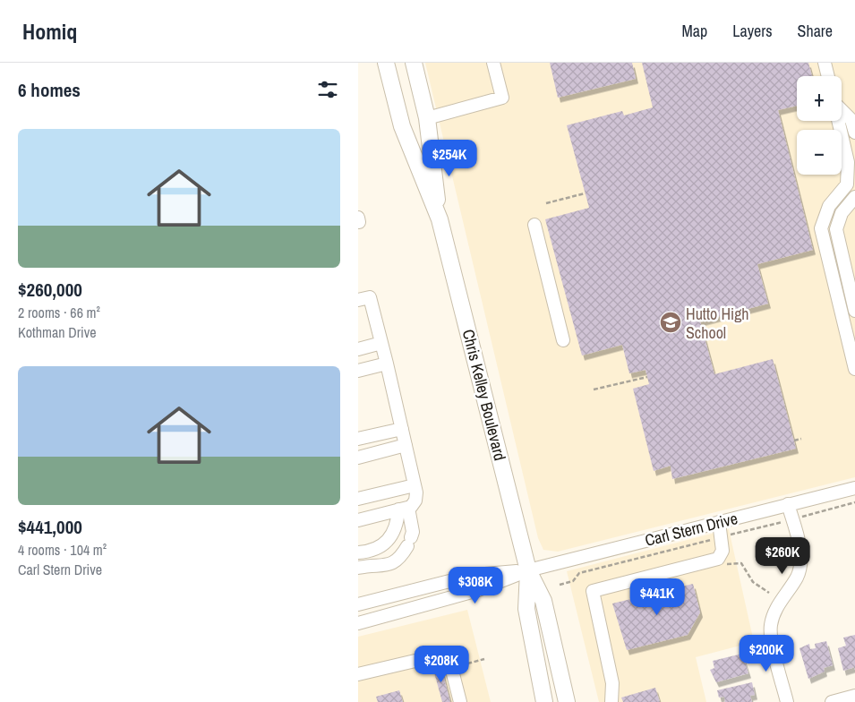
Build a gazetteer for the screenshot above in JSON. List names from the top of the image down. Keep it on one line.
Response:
{"streets":{"main road":["Chris Kelley Boulevard"],"street":["Carl Stern Drive"]},"crossings":[["Chris Kelley Boulevard","Carl Stern Drive"]],"places":{"school or university":["Hutto High School"]},"page":{"header":"Homiq","nav":["Map","Layers","Share"],"heading":"6 homes","map_buttons":["+","−"],"list":[{"name":"$260,000","note":"2 rooms · 66 m² · Kothman Drive"},{"name":"$441,000","note":"4 rooms · 104 m² · Carl Stern Drive"}],"price":["$254K","$260K","$308K","$441K","$200K","$208K"]}}
